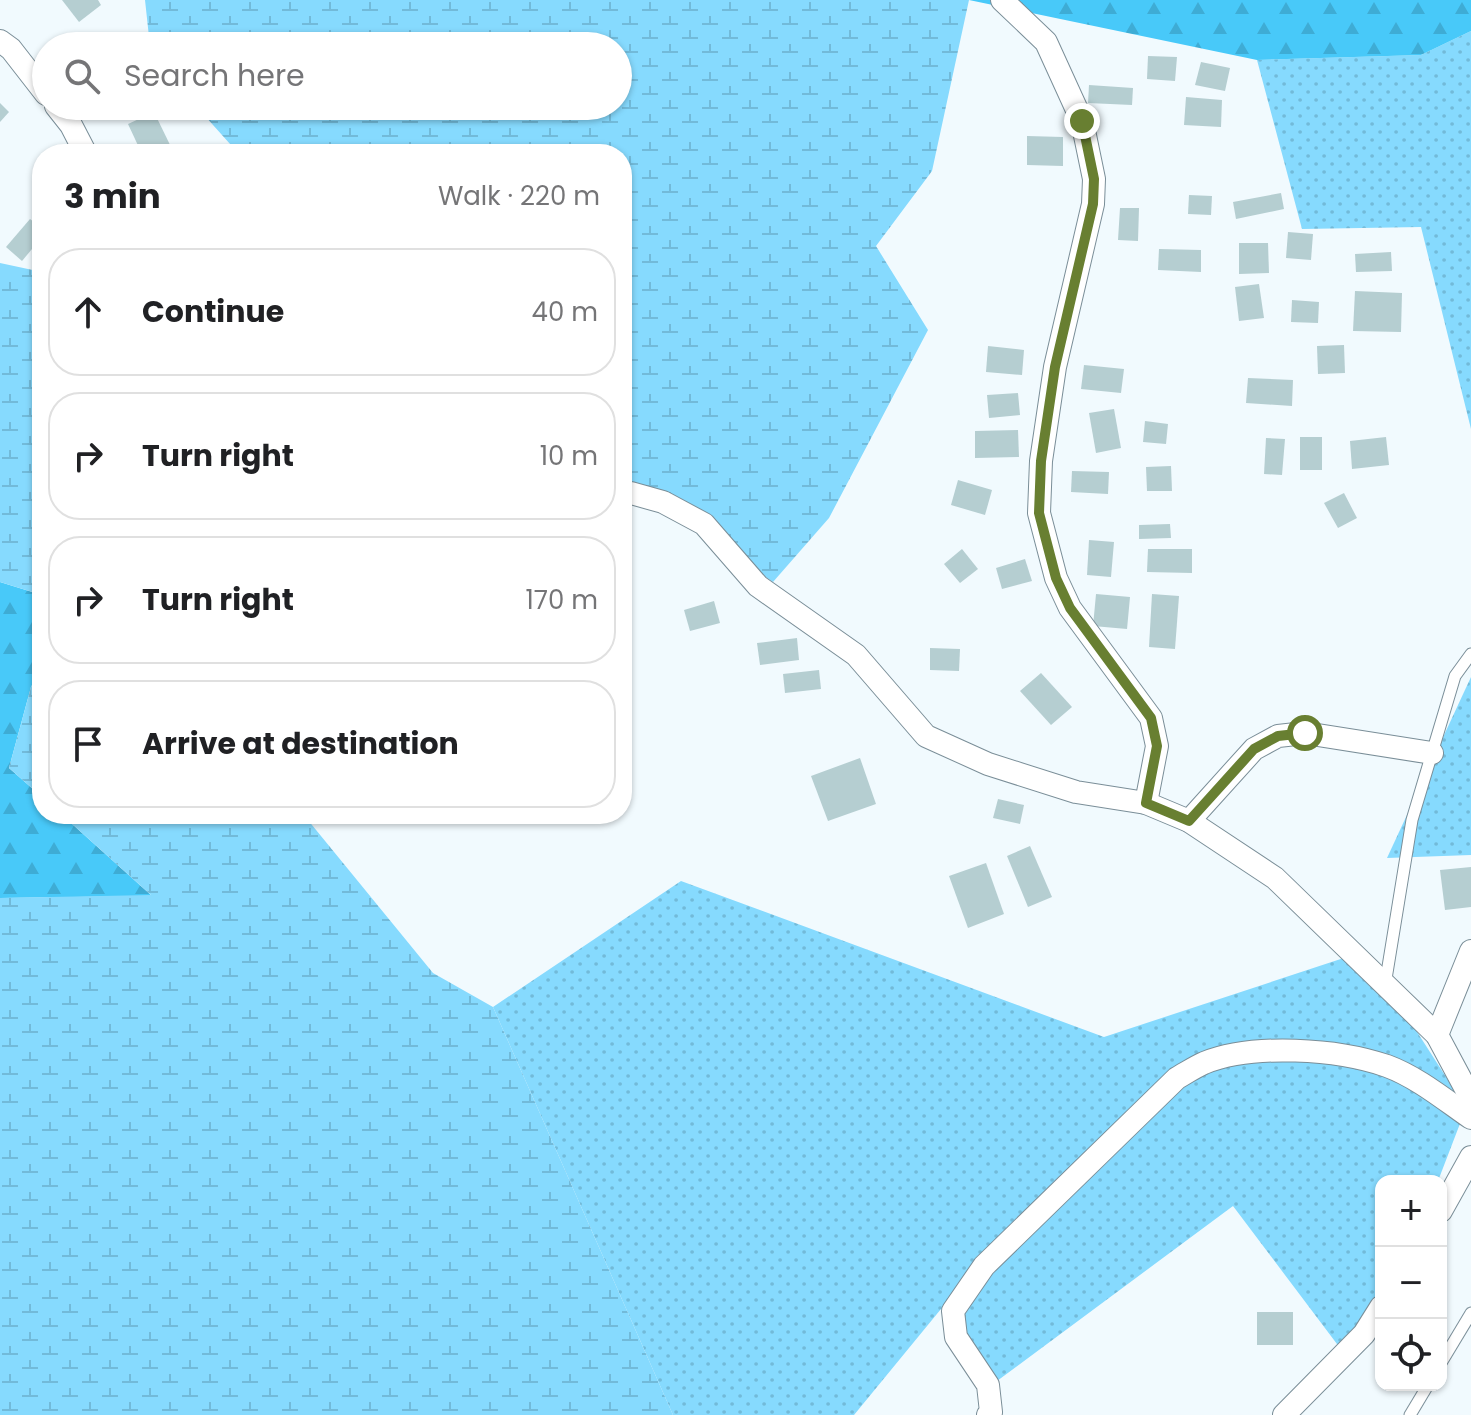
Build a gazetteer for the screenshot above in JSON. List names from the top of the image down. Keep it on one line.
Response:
{"page":{"search":"Search here","heading":["3 min","Walk · 220 m"],"list":[["Continue","40 m"],["Turn right","10 m"],["Turn right","170 m"],"Arrive at destination"],"map_buttons":["+","−"]}}
